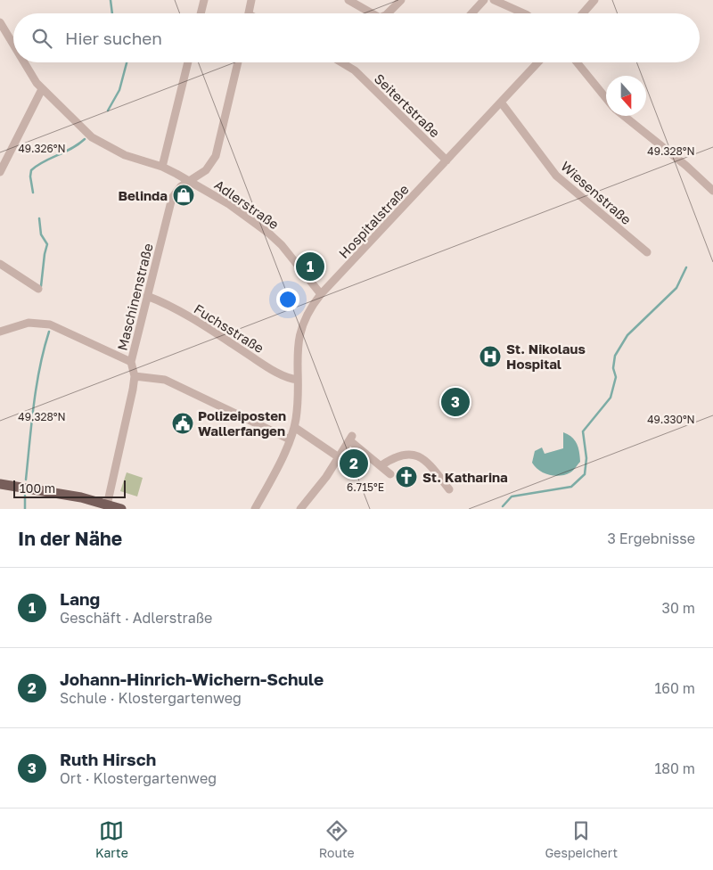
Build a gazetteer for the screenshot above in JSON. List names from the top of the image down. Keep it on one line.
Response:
{"streets":{"street":["Seitertstraße","Wiesenstraße","Adlerstraße","Hospitalstraße","Maschinenstraße","Fuchsstraße"]},"crossings":[["Seitertstraße","Hospitalstraße"],["Wiesenstraße","Hospitalstraße"],["Adlerstraße","Hospitalstraße"],["Adlerstraße","Maschinenstraße"],["Hospitalstraße","Fuchsstraße"],["Maschinenstraße","Fuchsstraße"]],"places":{"shop":["Belinda"],"hospital":["St. Nikolaus Hospital"],"public building":["Polizeiposten Wallerfangen"],"church":["St. Katharina"]},"scale_bar":"100 m","north":"bottom","page":{"search":"Hier suchen","pins":["1","3","2"],"scale":"100 m","heading":["In der Nähe","3 Ergebnisse"],"list":[{"mark":"1","name":"Lang","note":"Geschäft · Adlerstraße","value":"30 m"},{"mark":"2","name":"Johann-Hinrich-Wichern-Schule","note":"Schule · Klostergartenweg","value":"160 m"},{"mark":"3","name":"Ruth Hirsch","note":"Ort · Klostergartenweg","value":"180 m"}],"nav":["Karte","Route","Gespeichert"]},"coordinates":["49.326°N","49.328°N","49.330°N","6.715°E"]}
